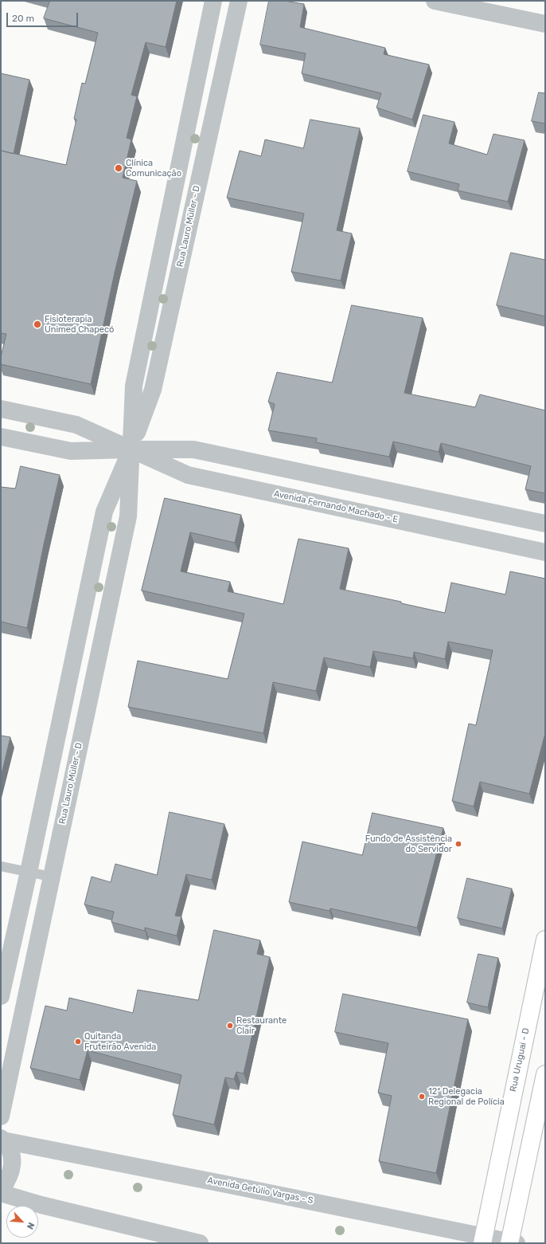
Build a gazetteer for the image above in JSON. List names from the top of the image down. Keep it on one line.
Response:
{"streets":{"main road":["Rua Uruguai - D"],"street":["Rua Lauro Müller - D","Avenida Fernando Machado - E","Avenida Getúlio Vargas - S"]},"crossings":[["Rua Lauro Müller - D","Avenida Fernando Machado - E"],["Rua Uruguai - D","Avenida Getúlio Vargas - S"]],"places":["Clínica Comunicação","Fisioterapia Unimed Chapecó","Fundo de Assistência do Servidor","Restaurante Clair","Quitanda Fruteirão Avenida","12ª Delegacia Regional de Polícia"],"scale_bar":"20 m","north":"bottom right"}
